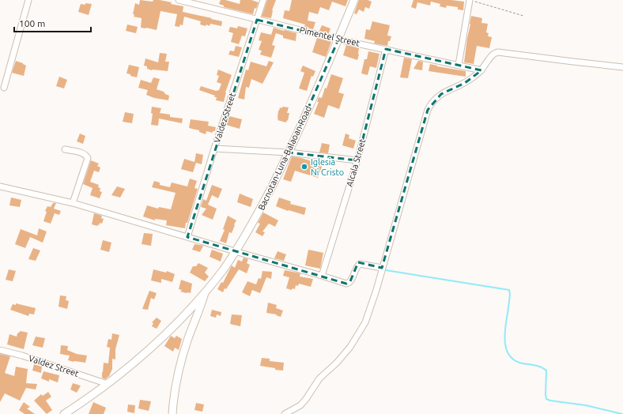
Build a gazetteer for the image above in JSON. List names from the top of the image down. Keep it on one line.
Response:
{"streets":{"main road":["Bacnotan-Luna-Balaoan Road"],"street":["Pimentel Street","Valdez Street","Alcala Street"]},"crossings":[["Pimentel Street","Valdez Street"],["Pimentel Street","Bacnotan-Luna-Balaoan Road"],["Pimentel Street","Alcala Street"],["Valdez Street","Bacnotan-Luna-Balaoan Road"]],"places":["Iglesia Ni Cristo"],"scale_bar":"100 m"}
